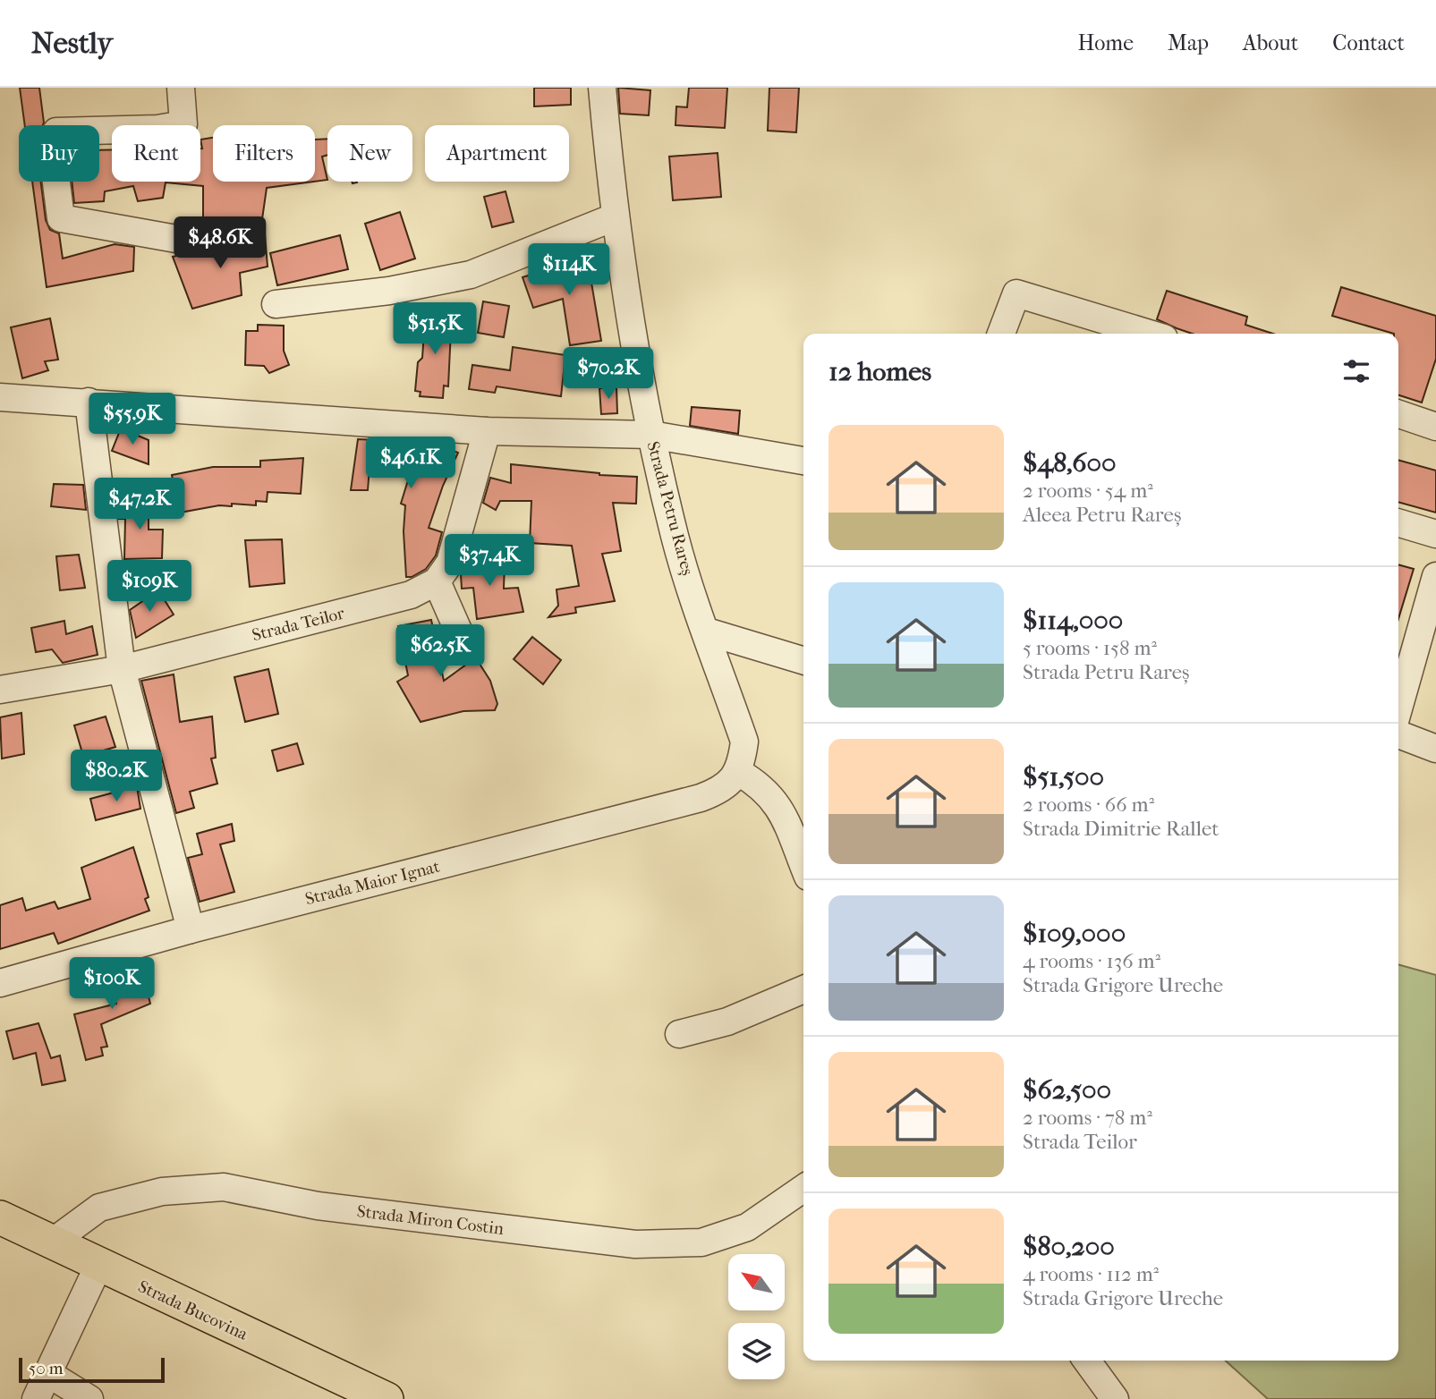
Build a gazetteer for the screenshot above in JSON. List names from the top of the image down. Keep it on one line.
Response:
{"streets":{"main road":["Strada Bucovina"],"street":["Strada Petru Rareș","Strada Teilor","Strada Maior Ignat","Strada Miron Costin"]},"crossings":[["Strada Petru Rareș","Strada Maior Ignat"],["Strada Miron Costin","Strada Bucovina"]],"scale_bar":"50 m","north":"top left","page":{"header":"Nestly","nav":["Home","Map","About","Contact"],"chip":["Buy","Rent","Filters","New","Apartment"],"price":["$48.6K","$114K","$51.5K","$70.2K","$55.9K","$46.1K","$47.2K","$37.4K","$109K","$62.5K","$80.2K","$100K"],"heading":"12 homes","list":[{"name":"$48,600","note":"2 rooms · 54 m² · Aleea Petru Rareș"},{"name":"$114,000","note":"5 rooms · 158 m² · Strada Petru Rareș"},{"name":"$51,500","note":"2 rooms · 66 m² · Strada Dimitrie Rallet"},{"name":"$109,000","note":"4 rooms · 136 m² · Strada Grigore Ureche"},{"name":"$62,500","note":"2 rooms · 78 m² · Strada Teilor"},{"name":"$80,200","note":"4 rooms · 112 m² · Strada Grigore Ureche"}],"scale":"50 m"}}
